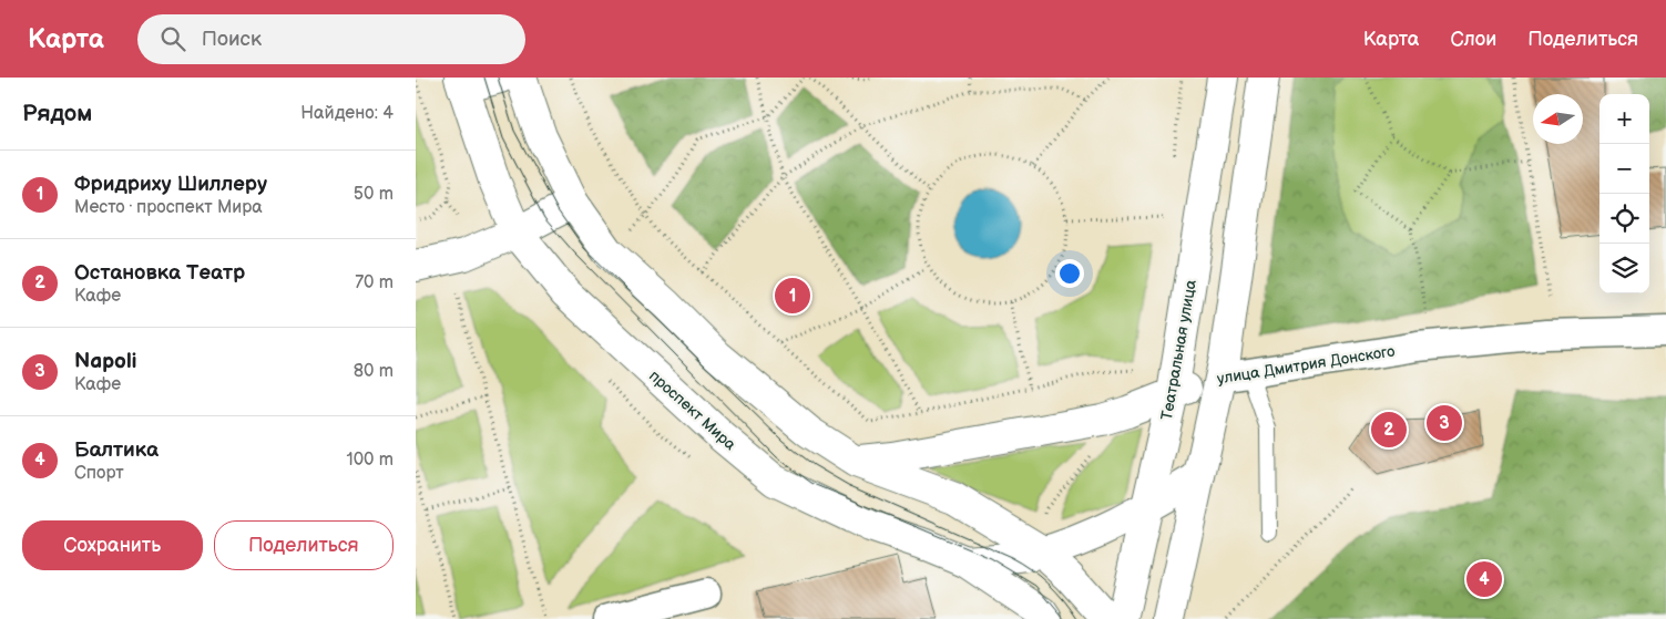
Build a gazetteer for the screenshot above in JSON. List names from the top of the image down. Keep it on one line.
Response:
{"streets":{"main road":["Театральная улица","улица Дмитрия Донского","проспект Мира"]},"crossings":[["Театральная улица","улица Дмитрия Донского"]],"north":"left","page":{"header":"Карта","search":"Поиск","nav":["Карта","Слои","Поделиться"],"heading":["Рядом","Найдено: 4"],"map_buttons":["+","−"],"list":[{"mark":"1","name":"Фридриху Шиллеру","note":"Место · проспект Мира","value":"50 m"},{"mark":"2","name":"Остановка Театр","note":"Кафе","value":"70 m"},{"mark":"3","name":"Napoli","note":"Кафе","value":"80 m"},{"mark":"4","name":"Балтика","note":"Спорт","value":"100 m"}],"pins":["1","3","2","4"],"buttons":["Сохранить","Поделиться"]}}
